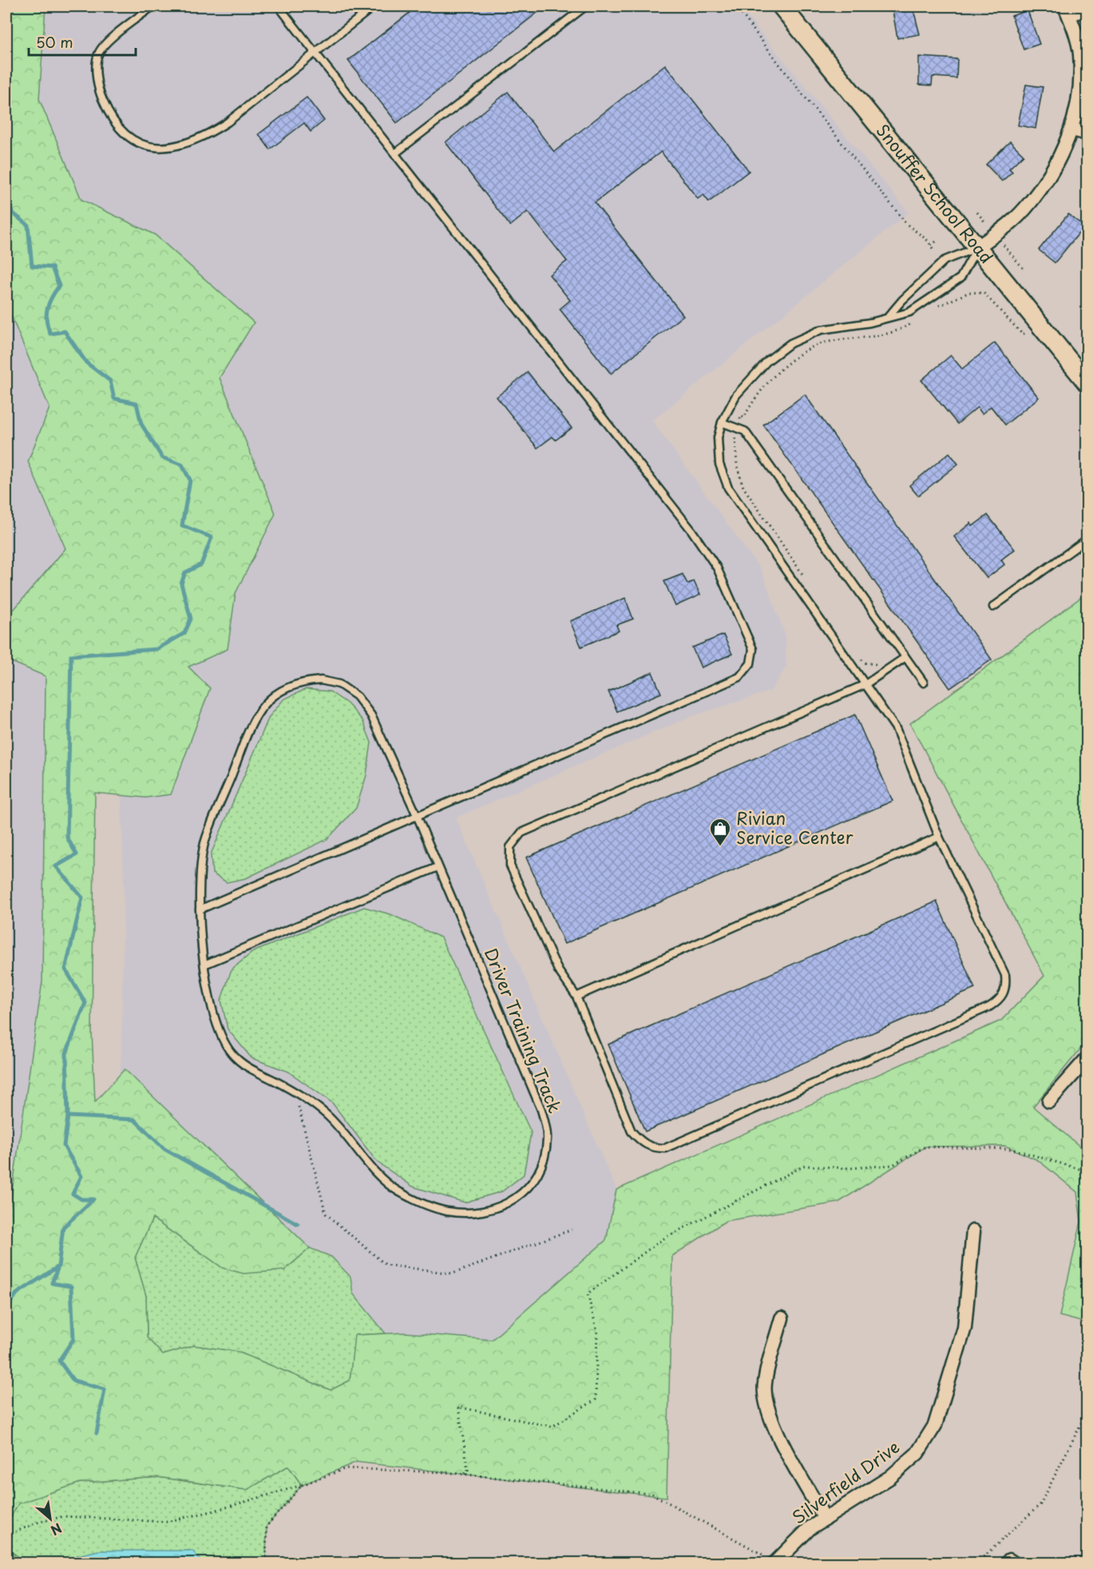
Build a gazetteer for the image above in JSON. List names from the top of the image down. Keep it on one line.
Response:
{"streets":{"main road":["Snouffer School Road"],"street":["Silverfield Drive"],"lane":["Driver Training Track"]},"places":{"shop":["Rivian Service Center"]},"scale_bar":"50 m","north":"bottom right"}
